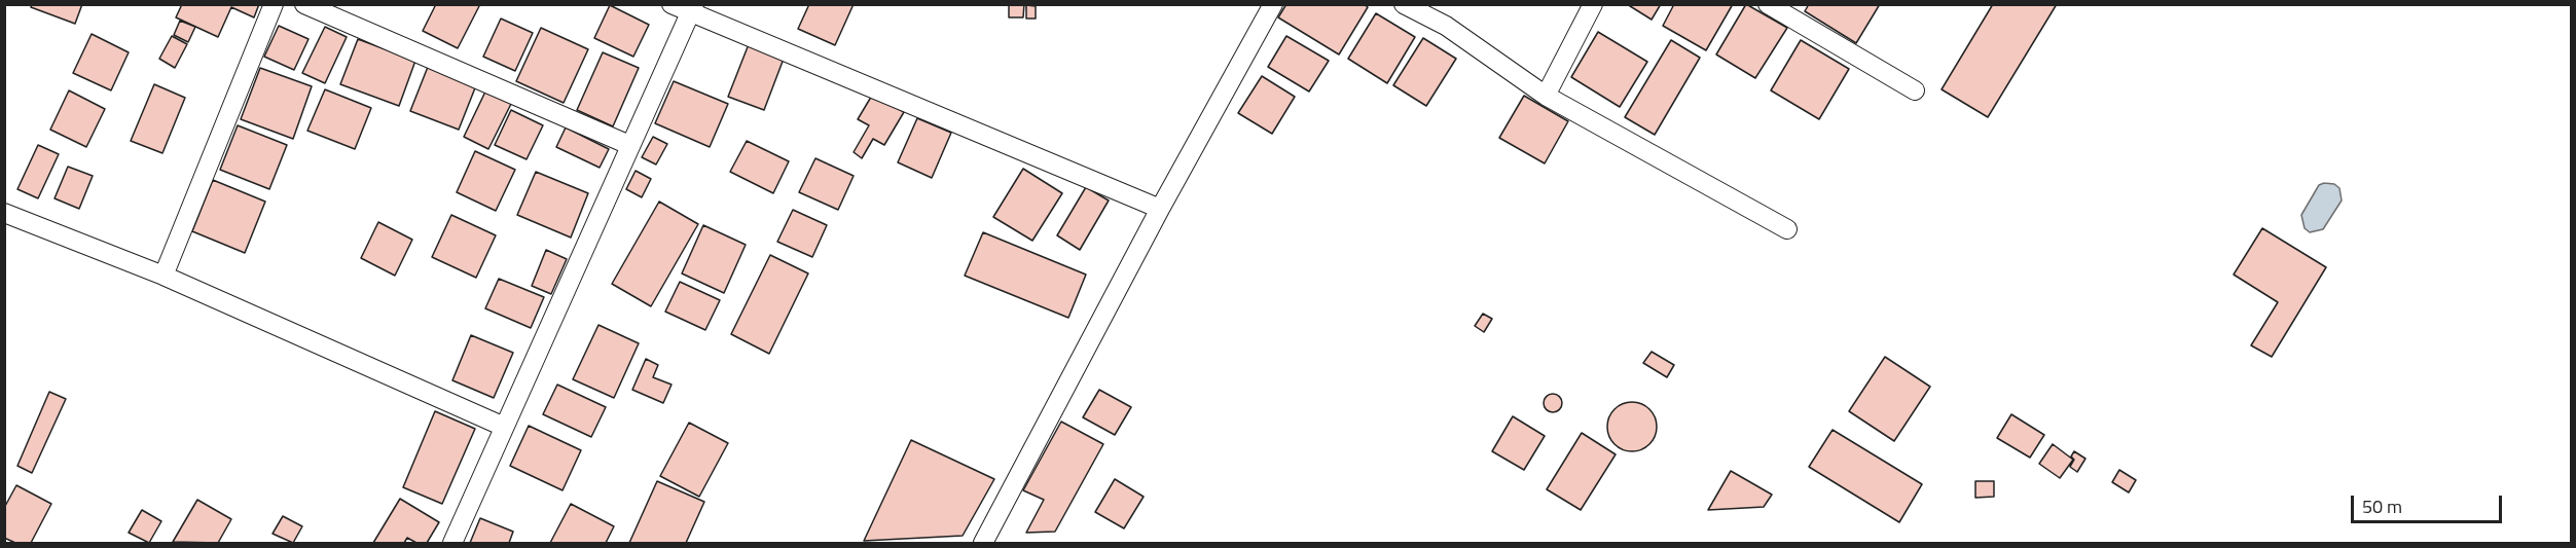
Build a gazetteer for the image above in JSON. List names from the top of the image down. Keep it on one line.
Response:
{"scale_bar":"50 m"}
